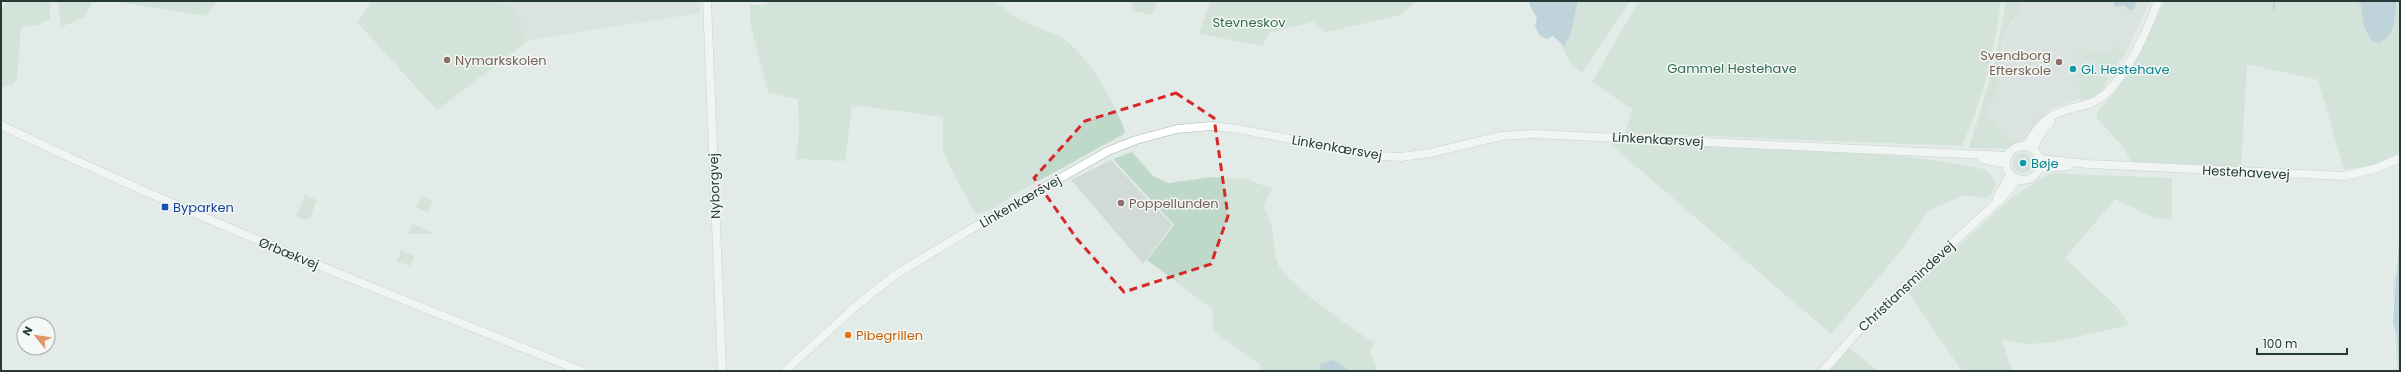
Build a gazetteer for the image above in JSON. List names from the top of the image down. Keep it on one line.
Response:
{"streets":{"street":["Linkenkærsvej","Hestehavevej","Nyborgvej","Ørbækvej","Christiansmindevej"]},"crossings":[["Linkenkærsvej","Hestehavevej"],["Linkenkærsvej","Christiansmindevej"],["Hestehavevej","Christiansmindevej"]],"parks":["Stevneskov","Gammel Hestehave"],"places":{"other":["Nymarkskolen","Svendborg Efterskole","Gl. Hestehave","Bøje","Poppellunden","Pibegrillen"],"transit":["Byparken"]},"scale_bar":"100 m","north":"top left"}
